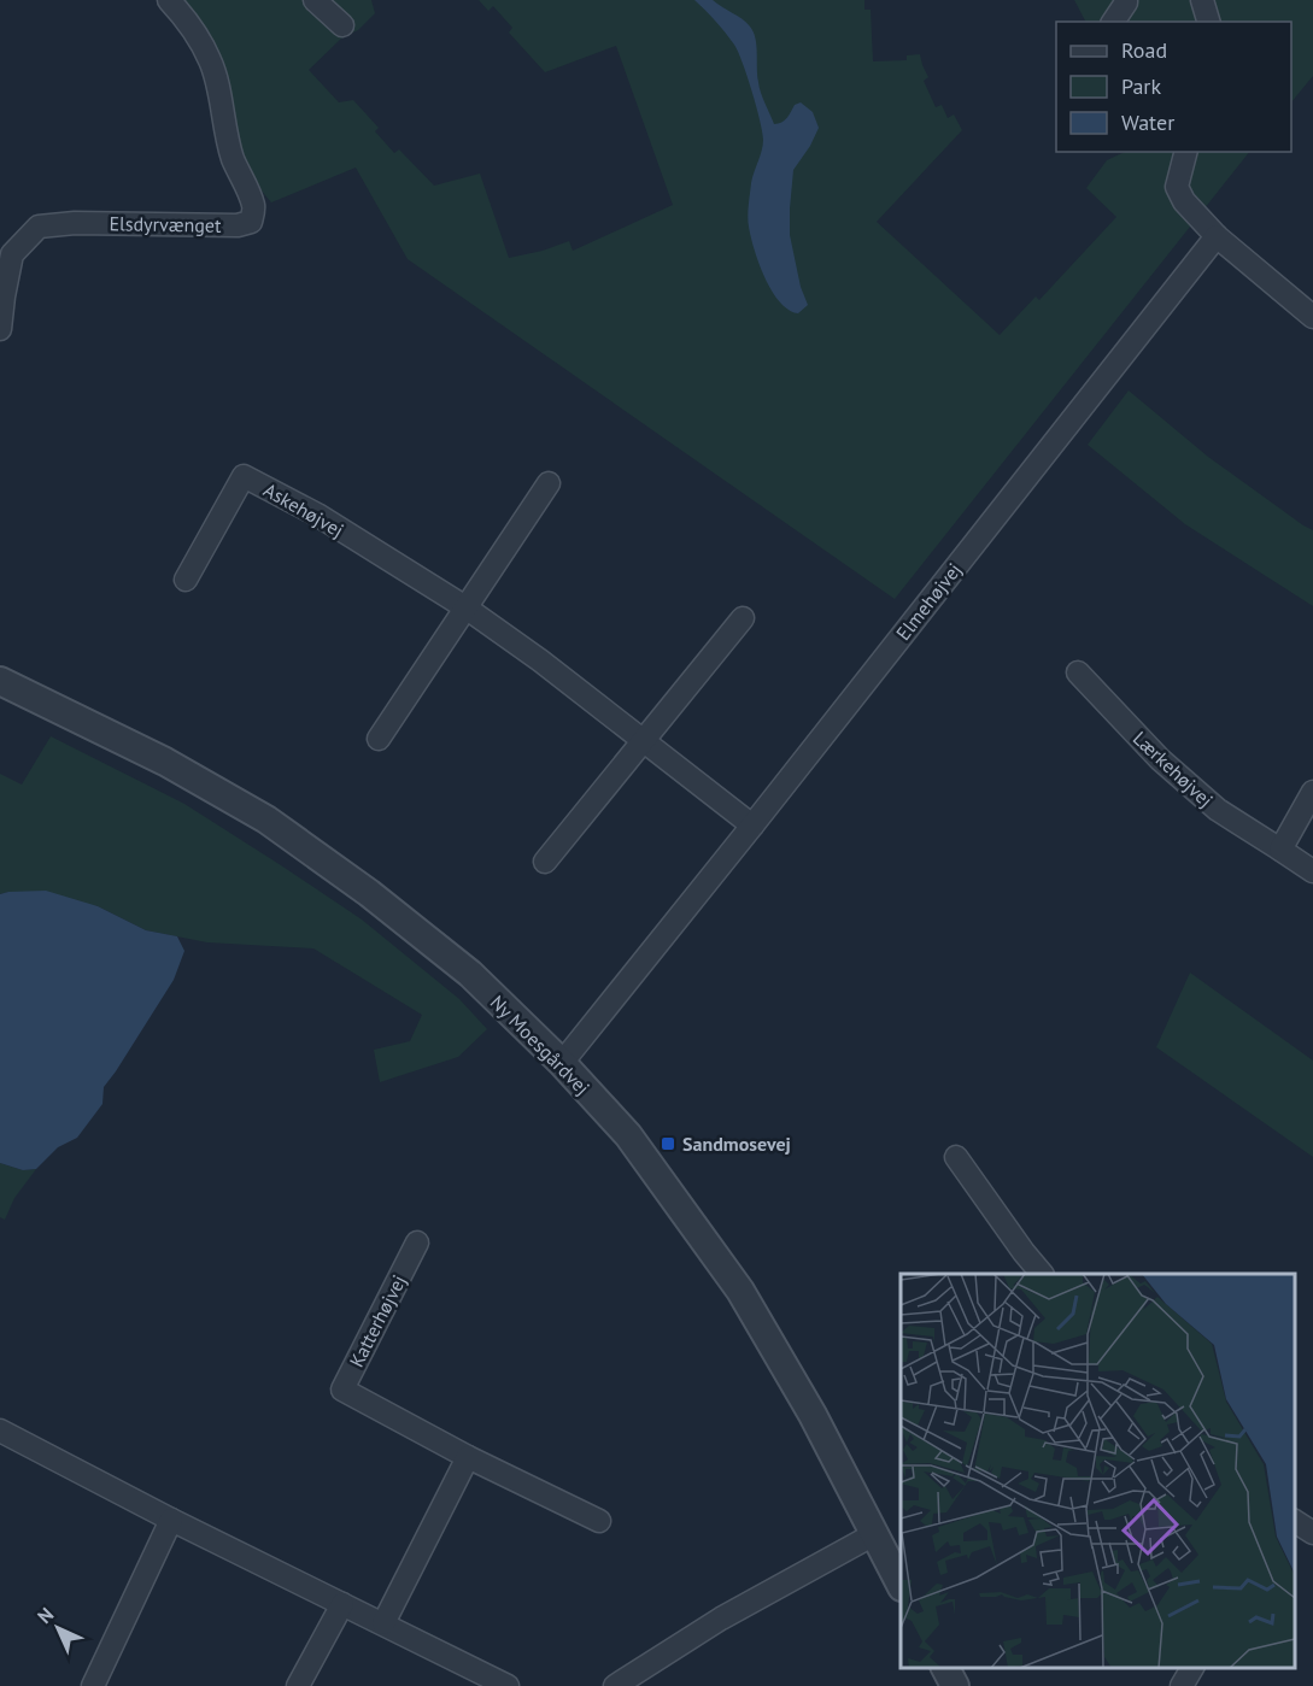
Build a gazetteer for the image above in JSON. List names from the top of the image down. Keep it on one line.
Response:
{"streets":{"street":["Elsdyrvænget","Askehøjvej","Elmehøjvej","Lærkehøjvej","Ny Moesgårdvej","Katterhøjvej"]},"crossings":[["Askehøjvej","Elmehøjvej"],["Elmehøjvej","Ny Moesgårdvej"]],"places":{"transit":["Sandmosevej"]},"legend":["Road","Park","Water"],"north":"top left"}
